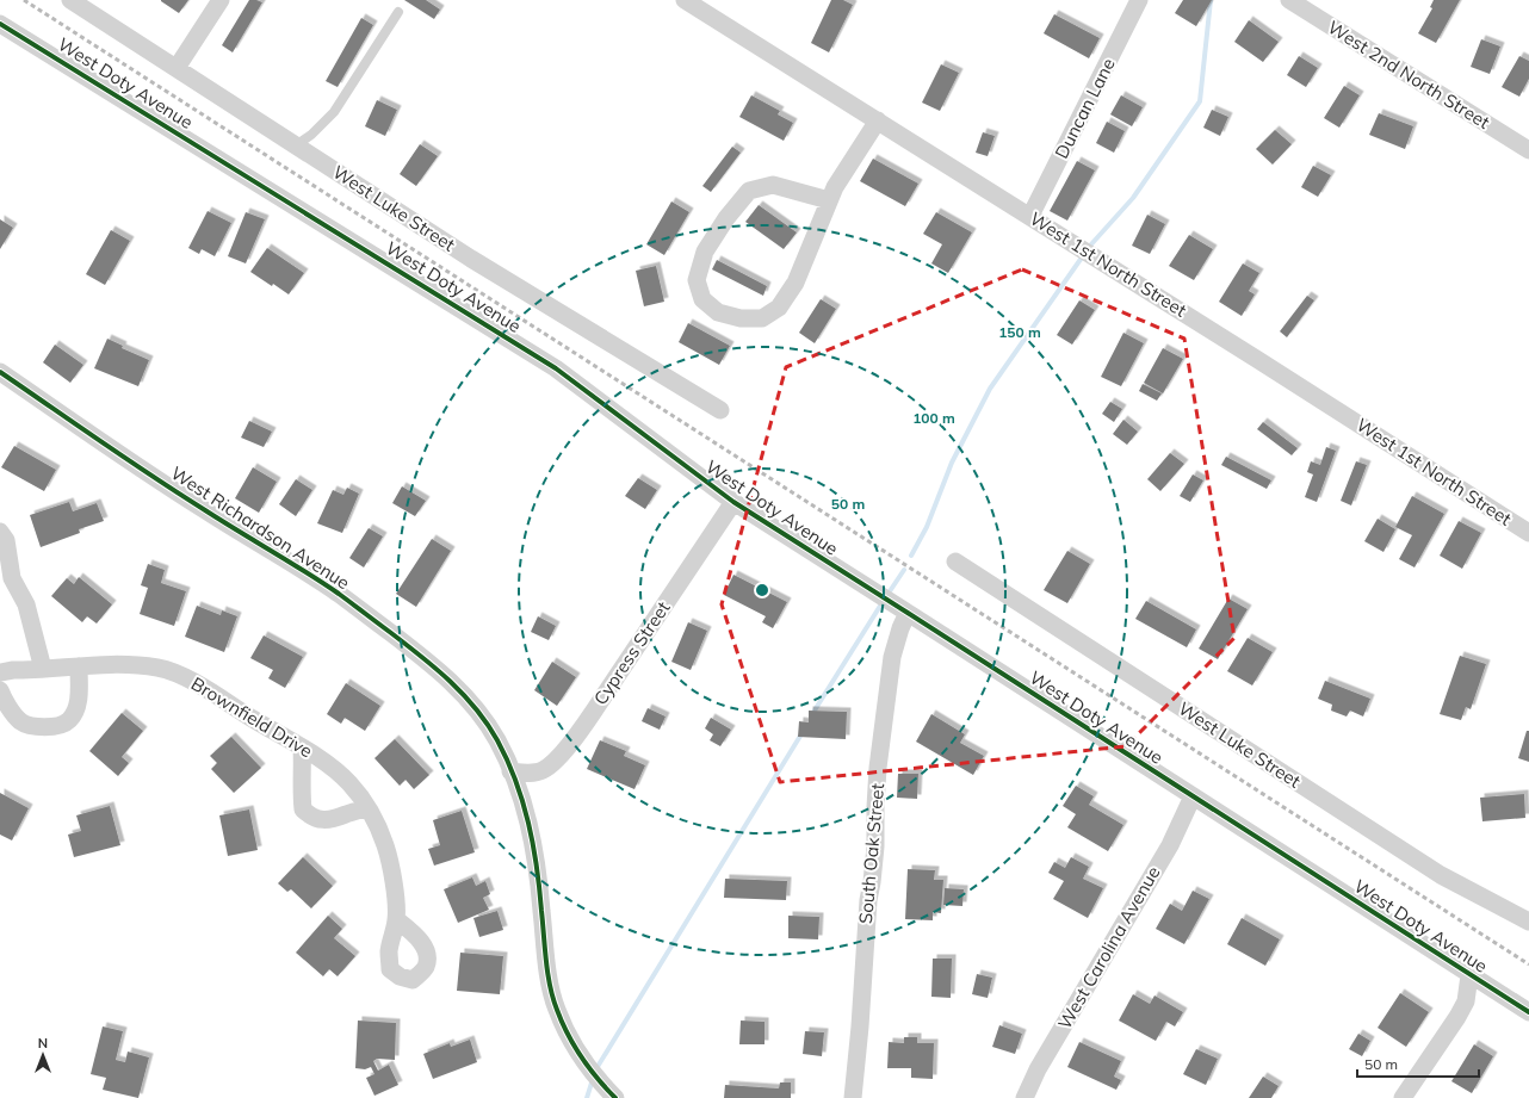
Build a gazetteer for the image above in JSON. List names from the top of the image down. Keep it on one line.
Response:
{"streets":{"street":["West 2nd North Street","West Doty Avenue","Duncan Lane","West Luke Street","West 1st North Street","West Richardson Avenue","Cypress Street","Brownfield Drive","South Oak Street","West Carolina Avenue"]},"crossings":[["West Doty Avenue","Cypress Street"],["West Doty Avenue","South Oak Street"],["West Doty Avenue","West Carolina Avenue"],["Duncan Lane","West 1st North Street"],["West Richardson Avenue","Cypress Street"]],"scale_bar":"50 m","north":"top","rings":["150 m","100 m","50 m"]}
